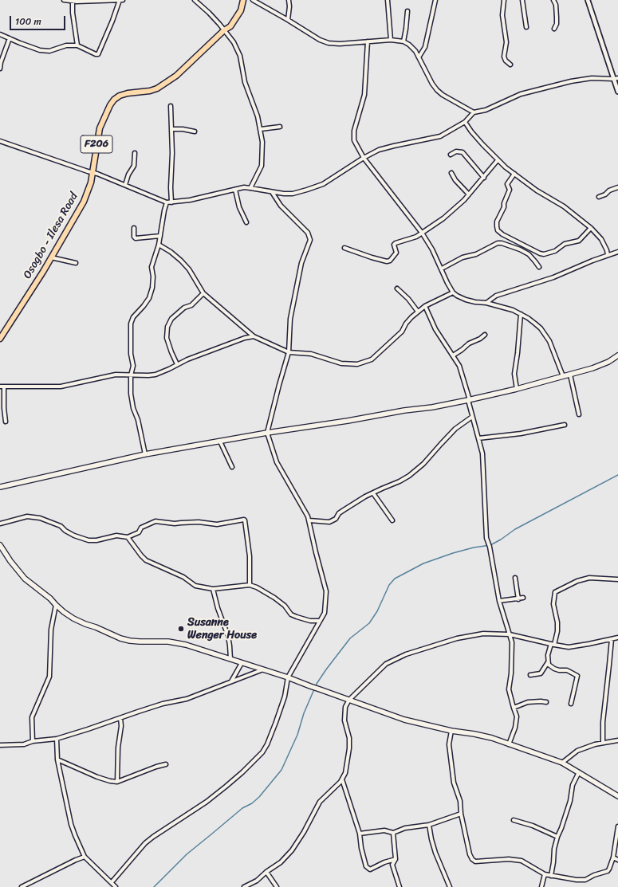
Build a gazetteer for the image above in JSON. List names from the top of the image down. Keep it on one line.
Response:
{"streets":{"main road":["F206","Osogbo - Ilesa Road"]},"places":["Susanne Wenger House"],"scale_bar":"100 m"}
